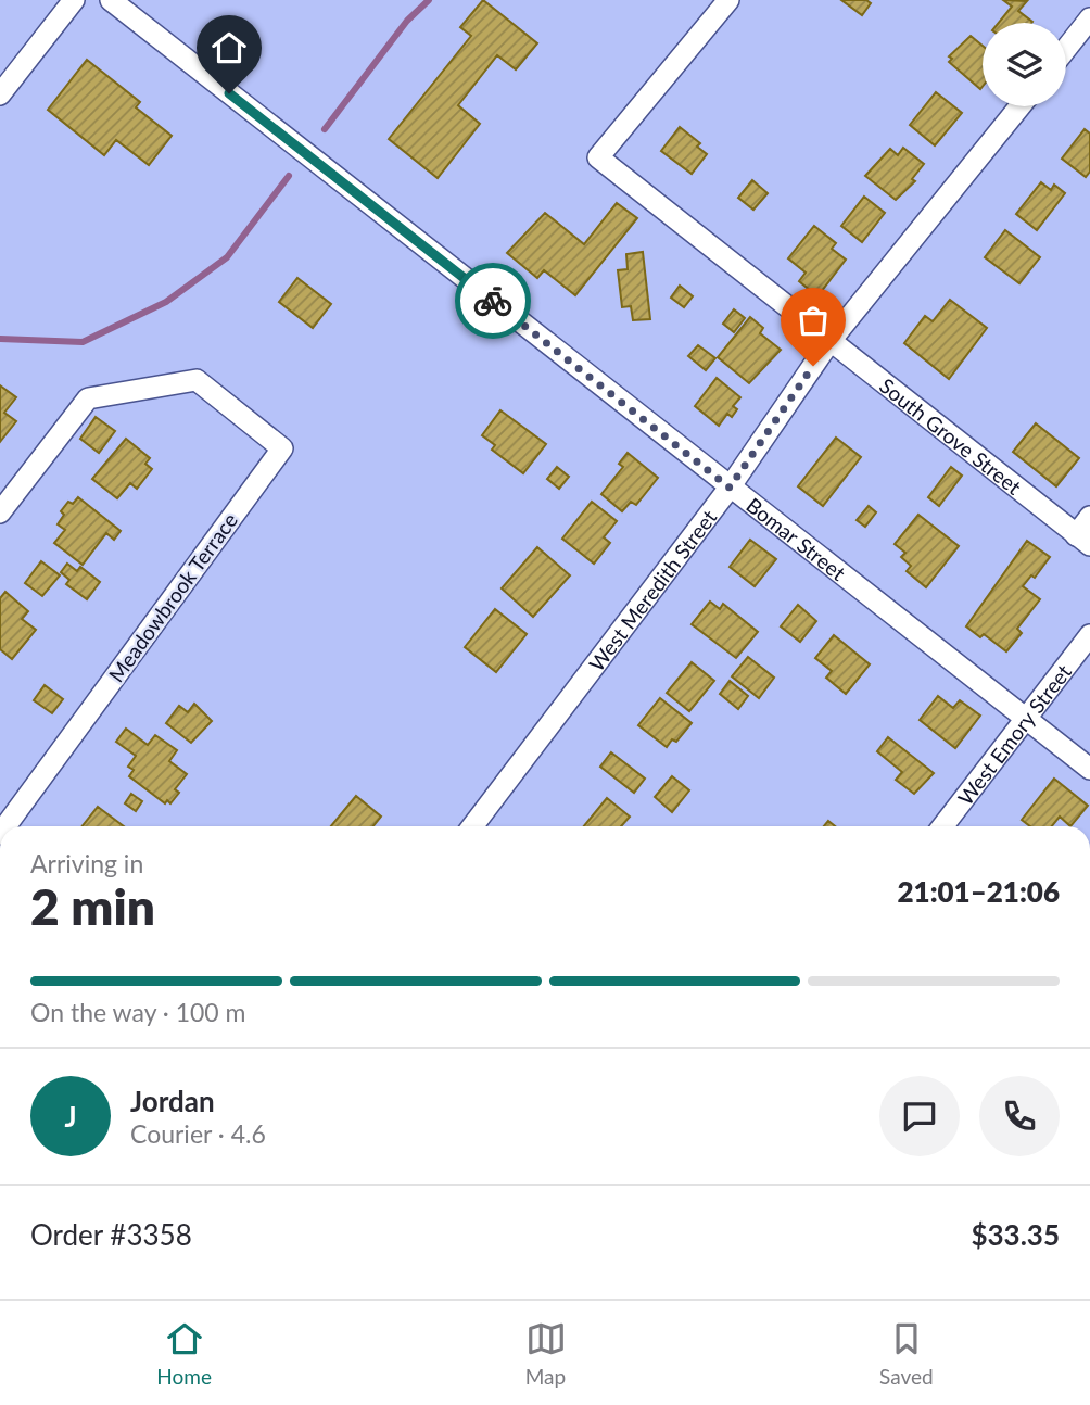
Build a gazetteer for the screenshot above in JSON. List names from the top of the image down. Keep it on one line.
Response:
{"streets":{"street":["South Grove Street","Bomar Street","West Meredith Street","Meadowbrook Terrace","West Emory Street"]},"crossings":[["South Grove Street","West Meredith Street"],["Bomar Street","West Meredith Street"],["Bomar Street","West Emory Street"]],"page":{"heading":["2 min","Arriving in","21:01–21:06"],"panel":["Jordan","Courier · 4.6","Order #3358","$33.35"],"bar":"On the way · 100 m","round":"J","tabs":["Home","Map","Saved"]}}
